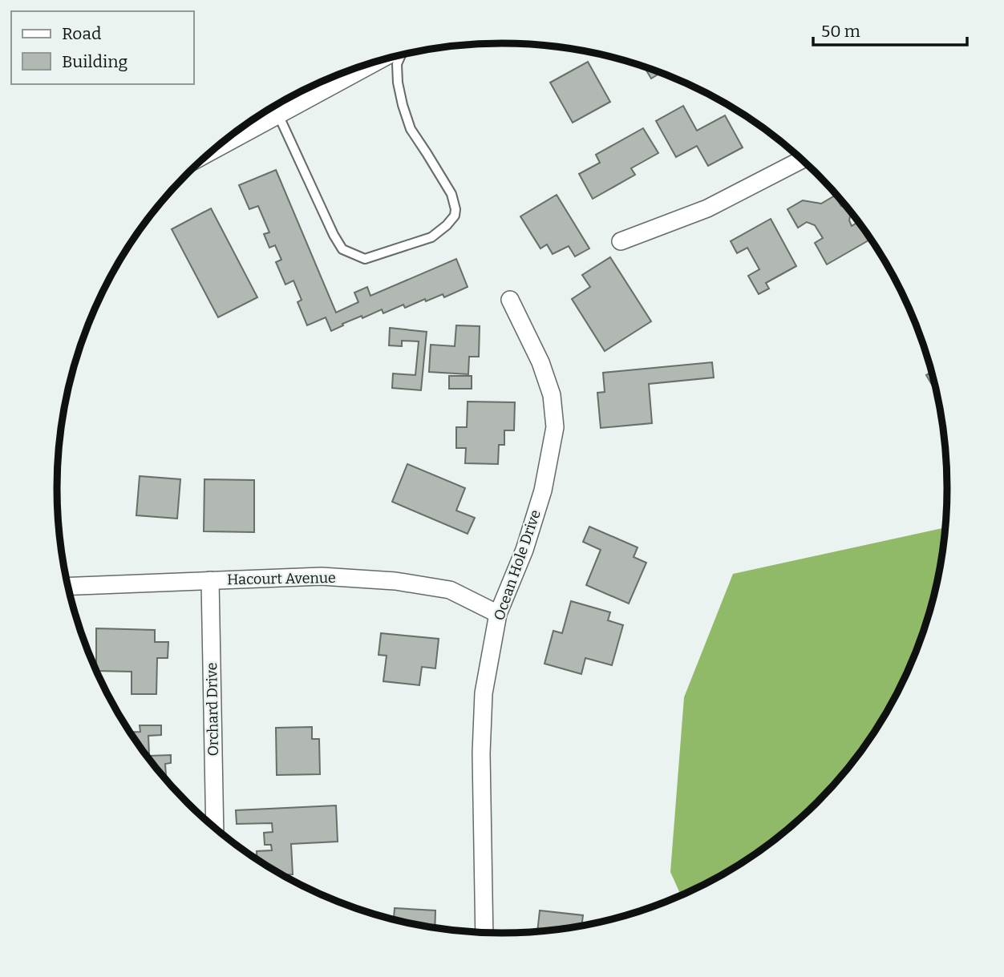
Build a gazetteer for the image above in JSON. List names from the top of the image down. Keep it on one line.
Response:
{"streets":{"street":["Ocean Hole Drive","Hacourt Avenue","Orchard Drive"]},"crossings":[["Ocean Hole Drive","Hacourt Avenue"],["Hacourt Avenue","Orchard Drive"]],"legend":["Road","Building"],"scale_bar":"50 m"}
